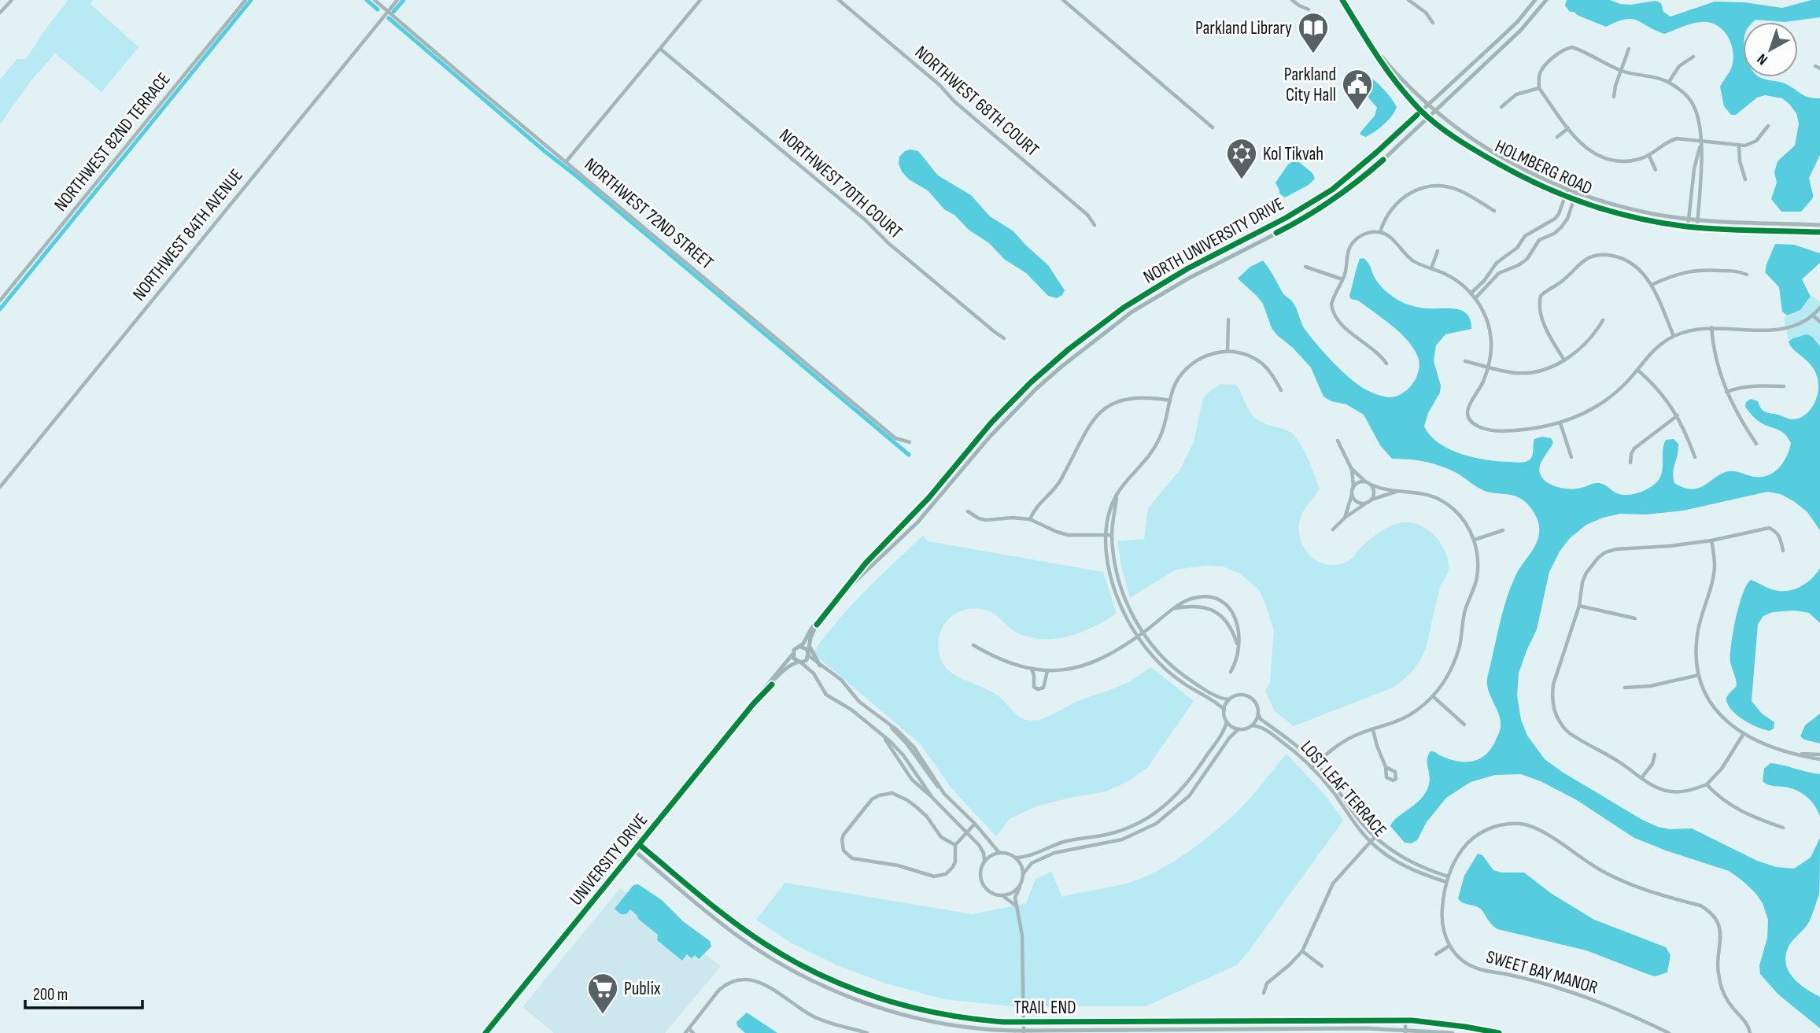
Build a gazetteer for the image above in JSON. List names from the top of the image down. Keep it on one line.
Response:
{"streets":{"main road":["NORTH UNIVERSITY DRIVE","UNIVERSITY DRIVE"],"street":["NORTHWEST 68TH COURT","NORTHWEST 82ND TERRACE","HOLMBERG ROAD","NORTHWEST 70TH COURT","NORTHWEST 72ND STREET","NORTHWEST 84TH AVENUE","LOST LEAF TERRACE","SWEET BAY MANOR","TRAIL END"]},"crossings":[["HOLMBERG ROAD","NORTH UNIVERSITY DRIVE"],["NORTHWEST 72ND STREET","NORTHWEST 84TH AVENUE"],["UNIVERSITY DRIVE","TRAIL END"]],"places":{"library":["Parkland Library"],"public building":["Parkland City Hall"],"synagogue":["Kol Tikvah"],"supermarket":["Publix"]},"scale_bar":"200 m","north":"bottom left"}
